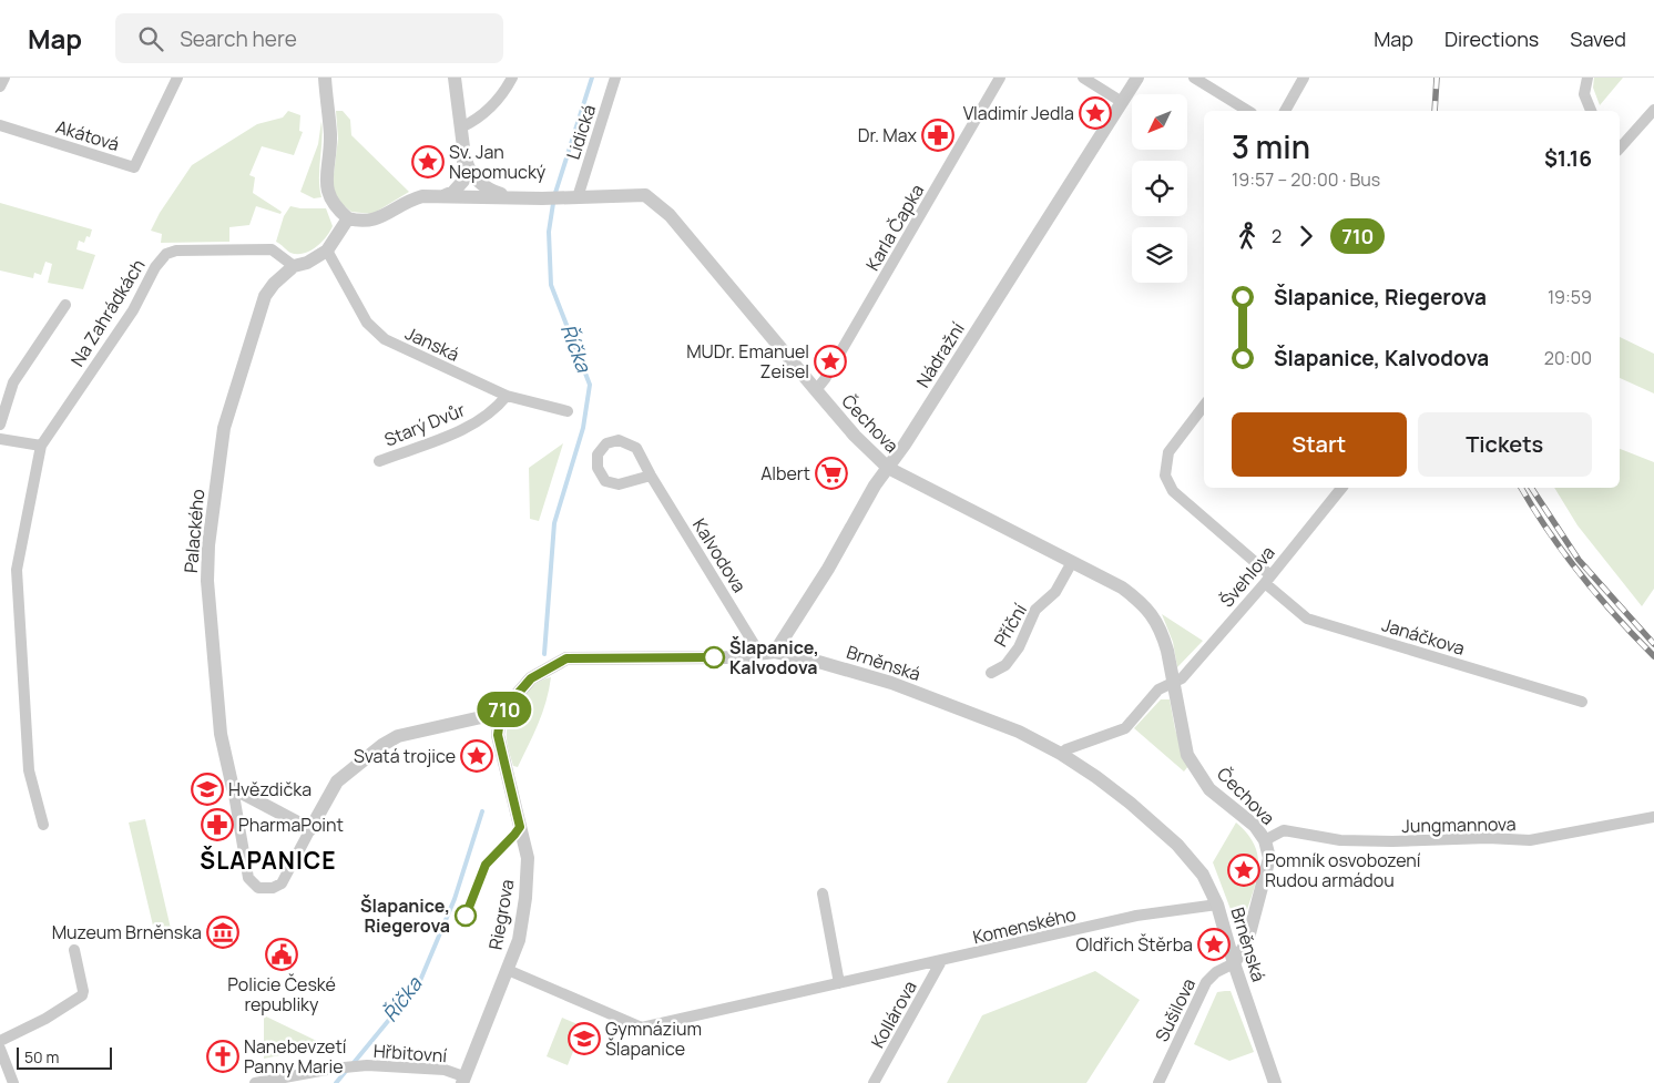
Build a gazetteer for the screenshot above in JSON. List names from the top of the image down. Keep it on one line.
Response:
{"streets":{"street":["Lidická","Akátová","Karla Čapka","Na Zahrádkách","Janská","Nádražní","Čechova","Starý Dvůr","Palackého","Kalvodova","Švehlova","Příční","Janáčkova","Brněnská","Jungmannova","Riegrova","Komenského","Sušilova","Kollárova","Hřbitovní"]},"crossings":[["Lidická","Čechova"],["Karla Čapka","Čechova"],["Na Zahrádkách","Palackého"],["Janská","Starý Dvůr"],["Nádražní","Čechova"],["Nádražní","Brněnská"],["Čechova","Švehlova"],["Čechova","Příční"],["Čechova","Brněnská"],["Čechova","Jungmannova"],["Čechova","Sušilova"],["Kalvodova","Brněnská"],["Švehlova","Janáčkova"],["Brněnská","Riegrova"],["Brněnská","Komenského"],["Brněnská","Sušilova"],["Riegrova","Komenského"],["Riegrova","Hřbitovní"],["Komenského","Kollárova"]],"districts":["ŠLAPANICE"],"water":["Říčka"],"places":{"place":["Vladimír Jedla","Sv. Jan Nepomucký","MUDr. Emanuel Zeisel","Svatá trojice","Pomník osvobození Rudou armádou","Oldřich Štěrba"],"pharmacy":["Dr. Max","PharmaPoint"],"supermarket":["Albert"],"other":["Šlapanice, Kalvodova","Šlapanice, Riegerova"],"school or university":["Hvězdička","Gymnázium Šlapanice"],"museum":["Muzeum Brněnska"],"public building":["Policie České republiky"],"church":["Nanebevzetí Panny Marie"]},"lines":["bus line 710"],"scale_bar":"50 m","north":"bottom left","page":{"header":"Map","search":"Search here","nav":["Map","Directions","Saved"],"on_map":"710","heading":["3 min","19:57 – 20:00 · Bus","$1.16"],"legs":["2","710"],"list":[{"name":"Šlapanice, Riegerova","value":"19:59"},{"name":"Šlapanice, Kalvodova","value":"20:00"}],"buttons":["Start","Tickets"],"scale":"50 m"}}
